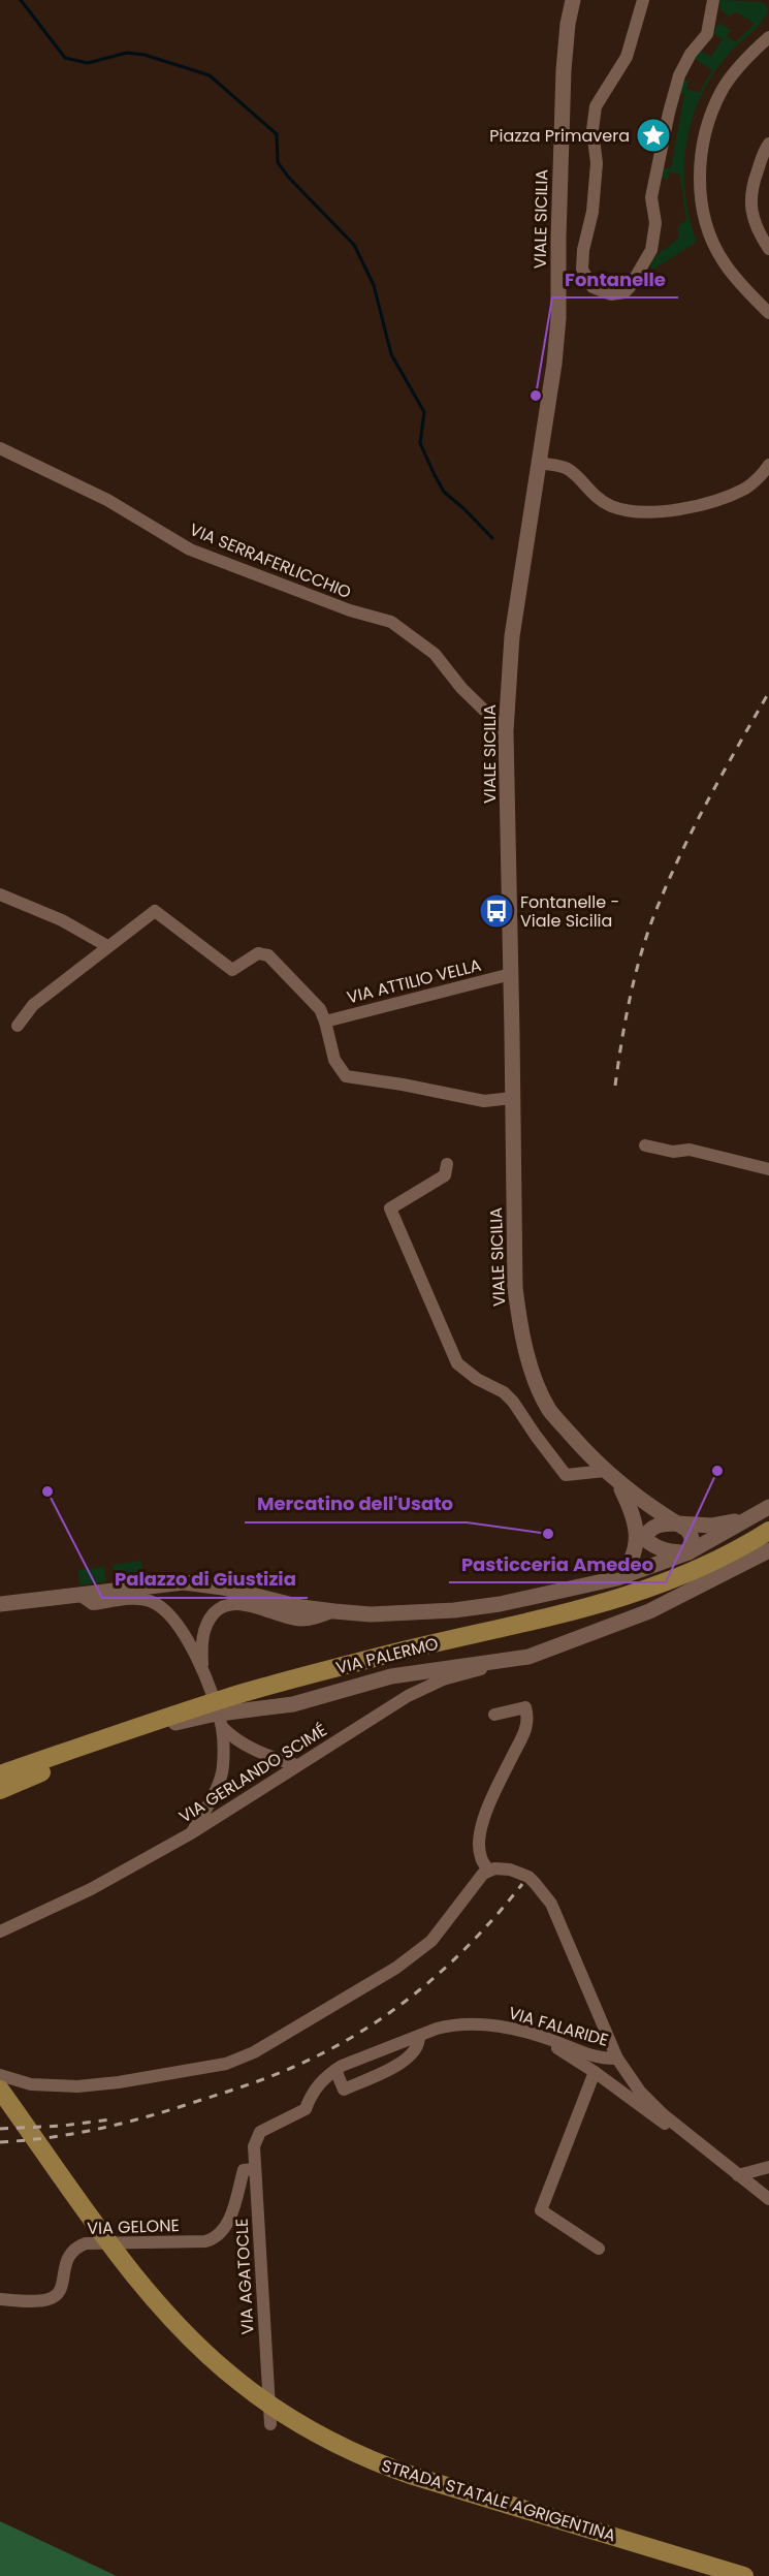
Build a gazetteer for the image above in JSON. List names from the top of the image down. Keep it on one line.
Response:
{"streets":{"main road":["VIA PALERMO","STRADA STATALE AGRIGENTINA"],"street":["VIALE SICILIA","VIA SERRAFERLICCHIO","VIA ATTILIO VELLA","VIA GERLANDO SCIMÉ","VIA FALARIDE","VIA GELONE","VIA AGATOCLE"]},"crossings":[["VIALE SICILIA","VIA SERRAFERLICCHIO"],["VIALE SICILIA","VIA ATTILIO VELLA"],["VIA FALARIDE","VIA GELONE"],["VIA FALARIDE","VIA AGATOCLE"],["VIA GELONE","VIA AGATOCLE"]],"places":{"place":["Piazza Primavera"],"other":["Fontanelle","Pasticceria Amedeo","Palazzo di Giustizia","Mercatino dell'Usato"],"bus stop":["Fontanelle - Viale Sicilia"]}}
